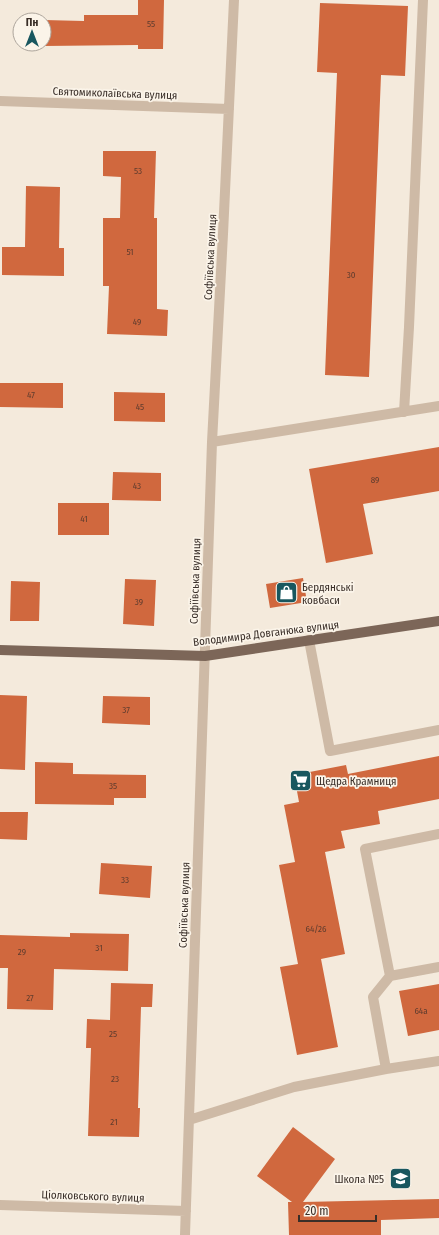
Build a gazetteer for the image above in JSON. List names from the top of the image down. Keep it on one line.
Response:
{"streets":{"main road":["Володимира Довганюка вулиця"],"street":["Святомиколаївська вулиця","Софіївська вулиця","Ціолковського вулиця"]},"crossings":[["Святомиколаївська вулиця","Софіївська вулиця"],["Софіївська вулиця","Володимира Довганюка вулиця"],["Софіївська вулиця","Ціолковського вулиця"]],"places":{"shop":["Бердянські ковбаси"],"supermarket":["Щедра Крамниця"],"school or university":["Школа №5"]},"house_numbers":["55","53","51","30","49","47","45","89","43","41","39","37","35","33","64/26","31","29","27","64а","25","23","21"],"scale_bar":"20 m","north":"top"}
